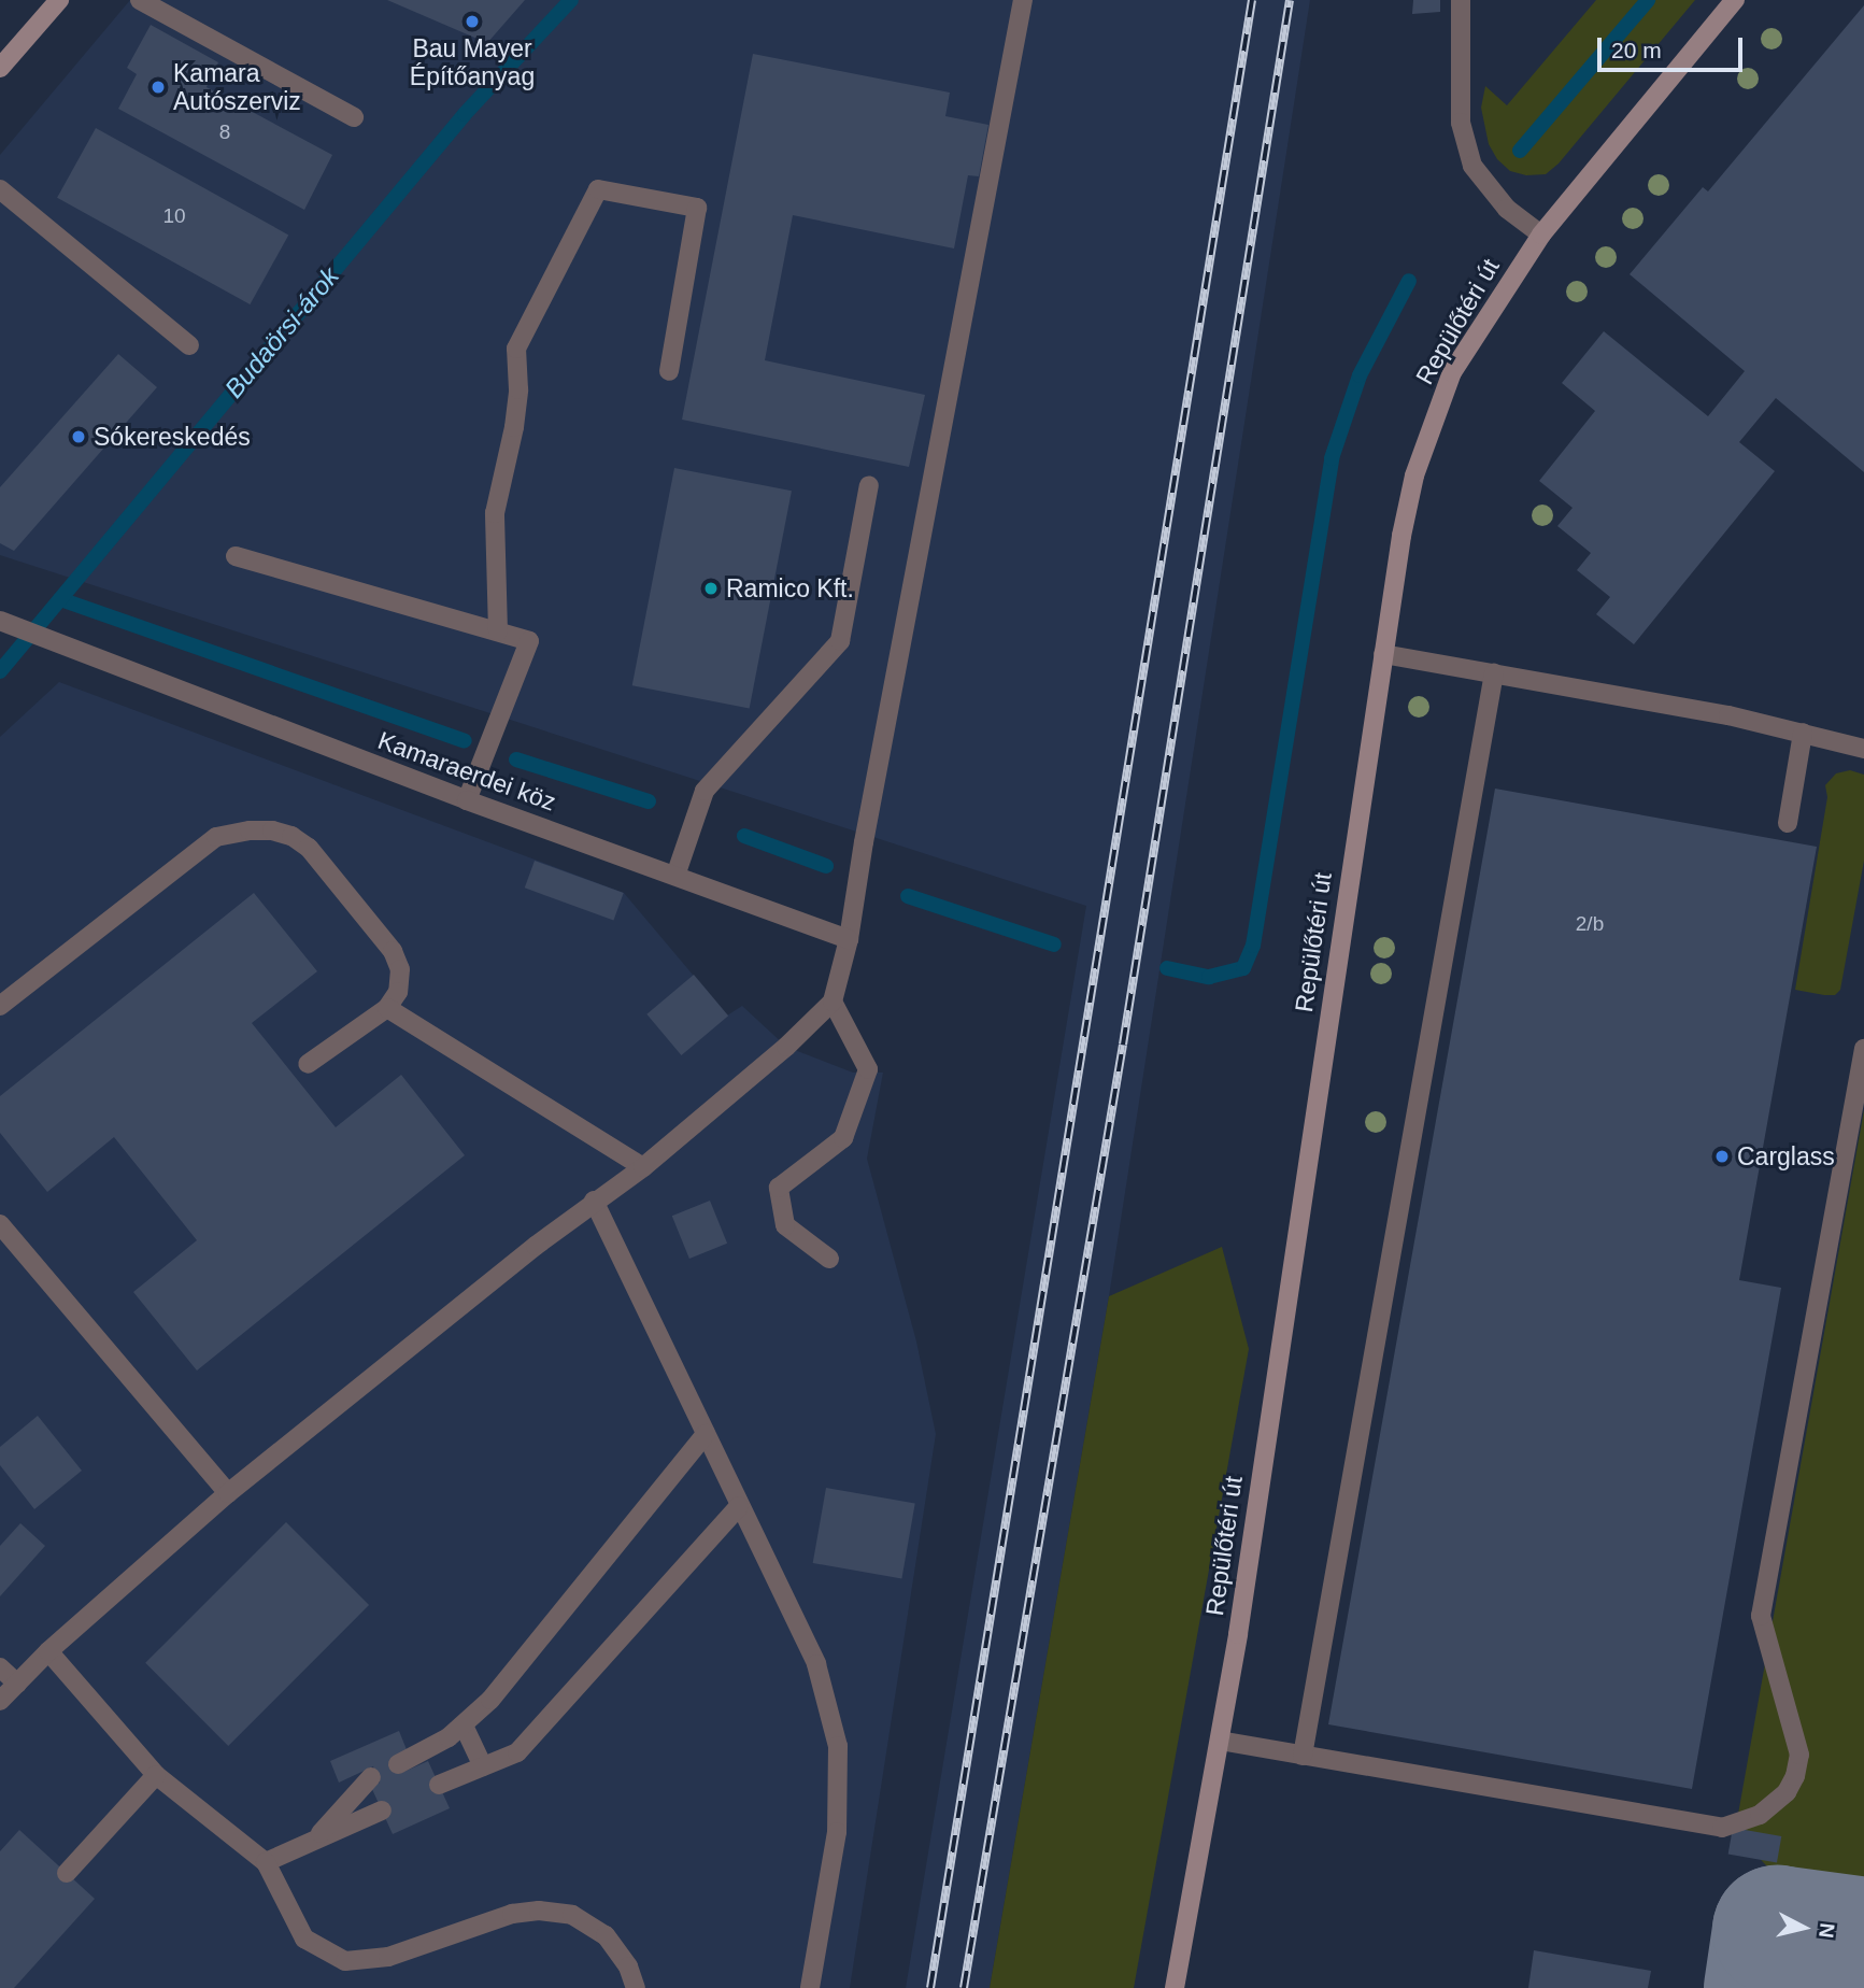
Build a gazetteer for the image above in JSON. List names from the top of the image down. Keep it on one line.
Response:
{"streets":{"street":["Repülőtéri út","Kamaraerdei köz"]},"water":["Budaörsi-árok"],"places":["Bau Mayer Építőanyag","Kamara Autószerviz","Sókereskedés","Ramico Kft.","Carglass"],"house_numbers":["8","10","2/b"],"scale_bar":"20 m","north":"right"}
